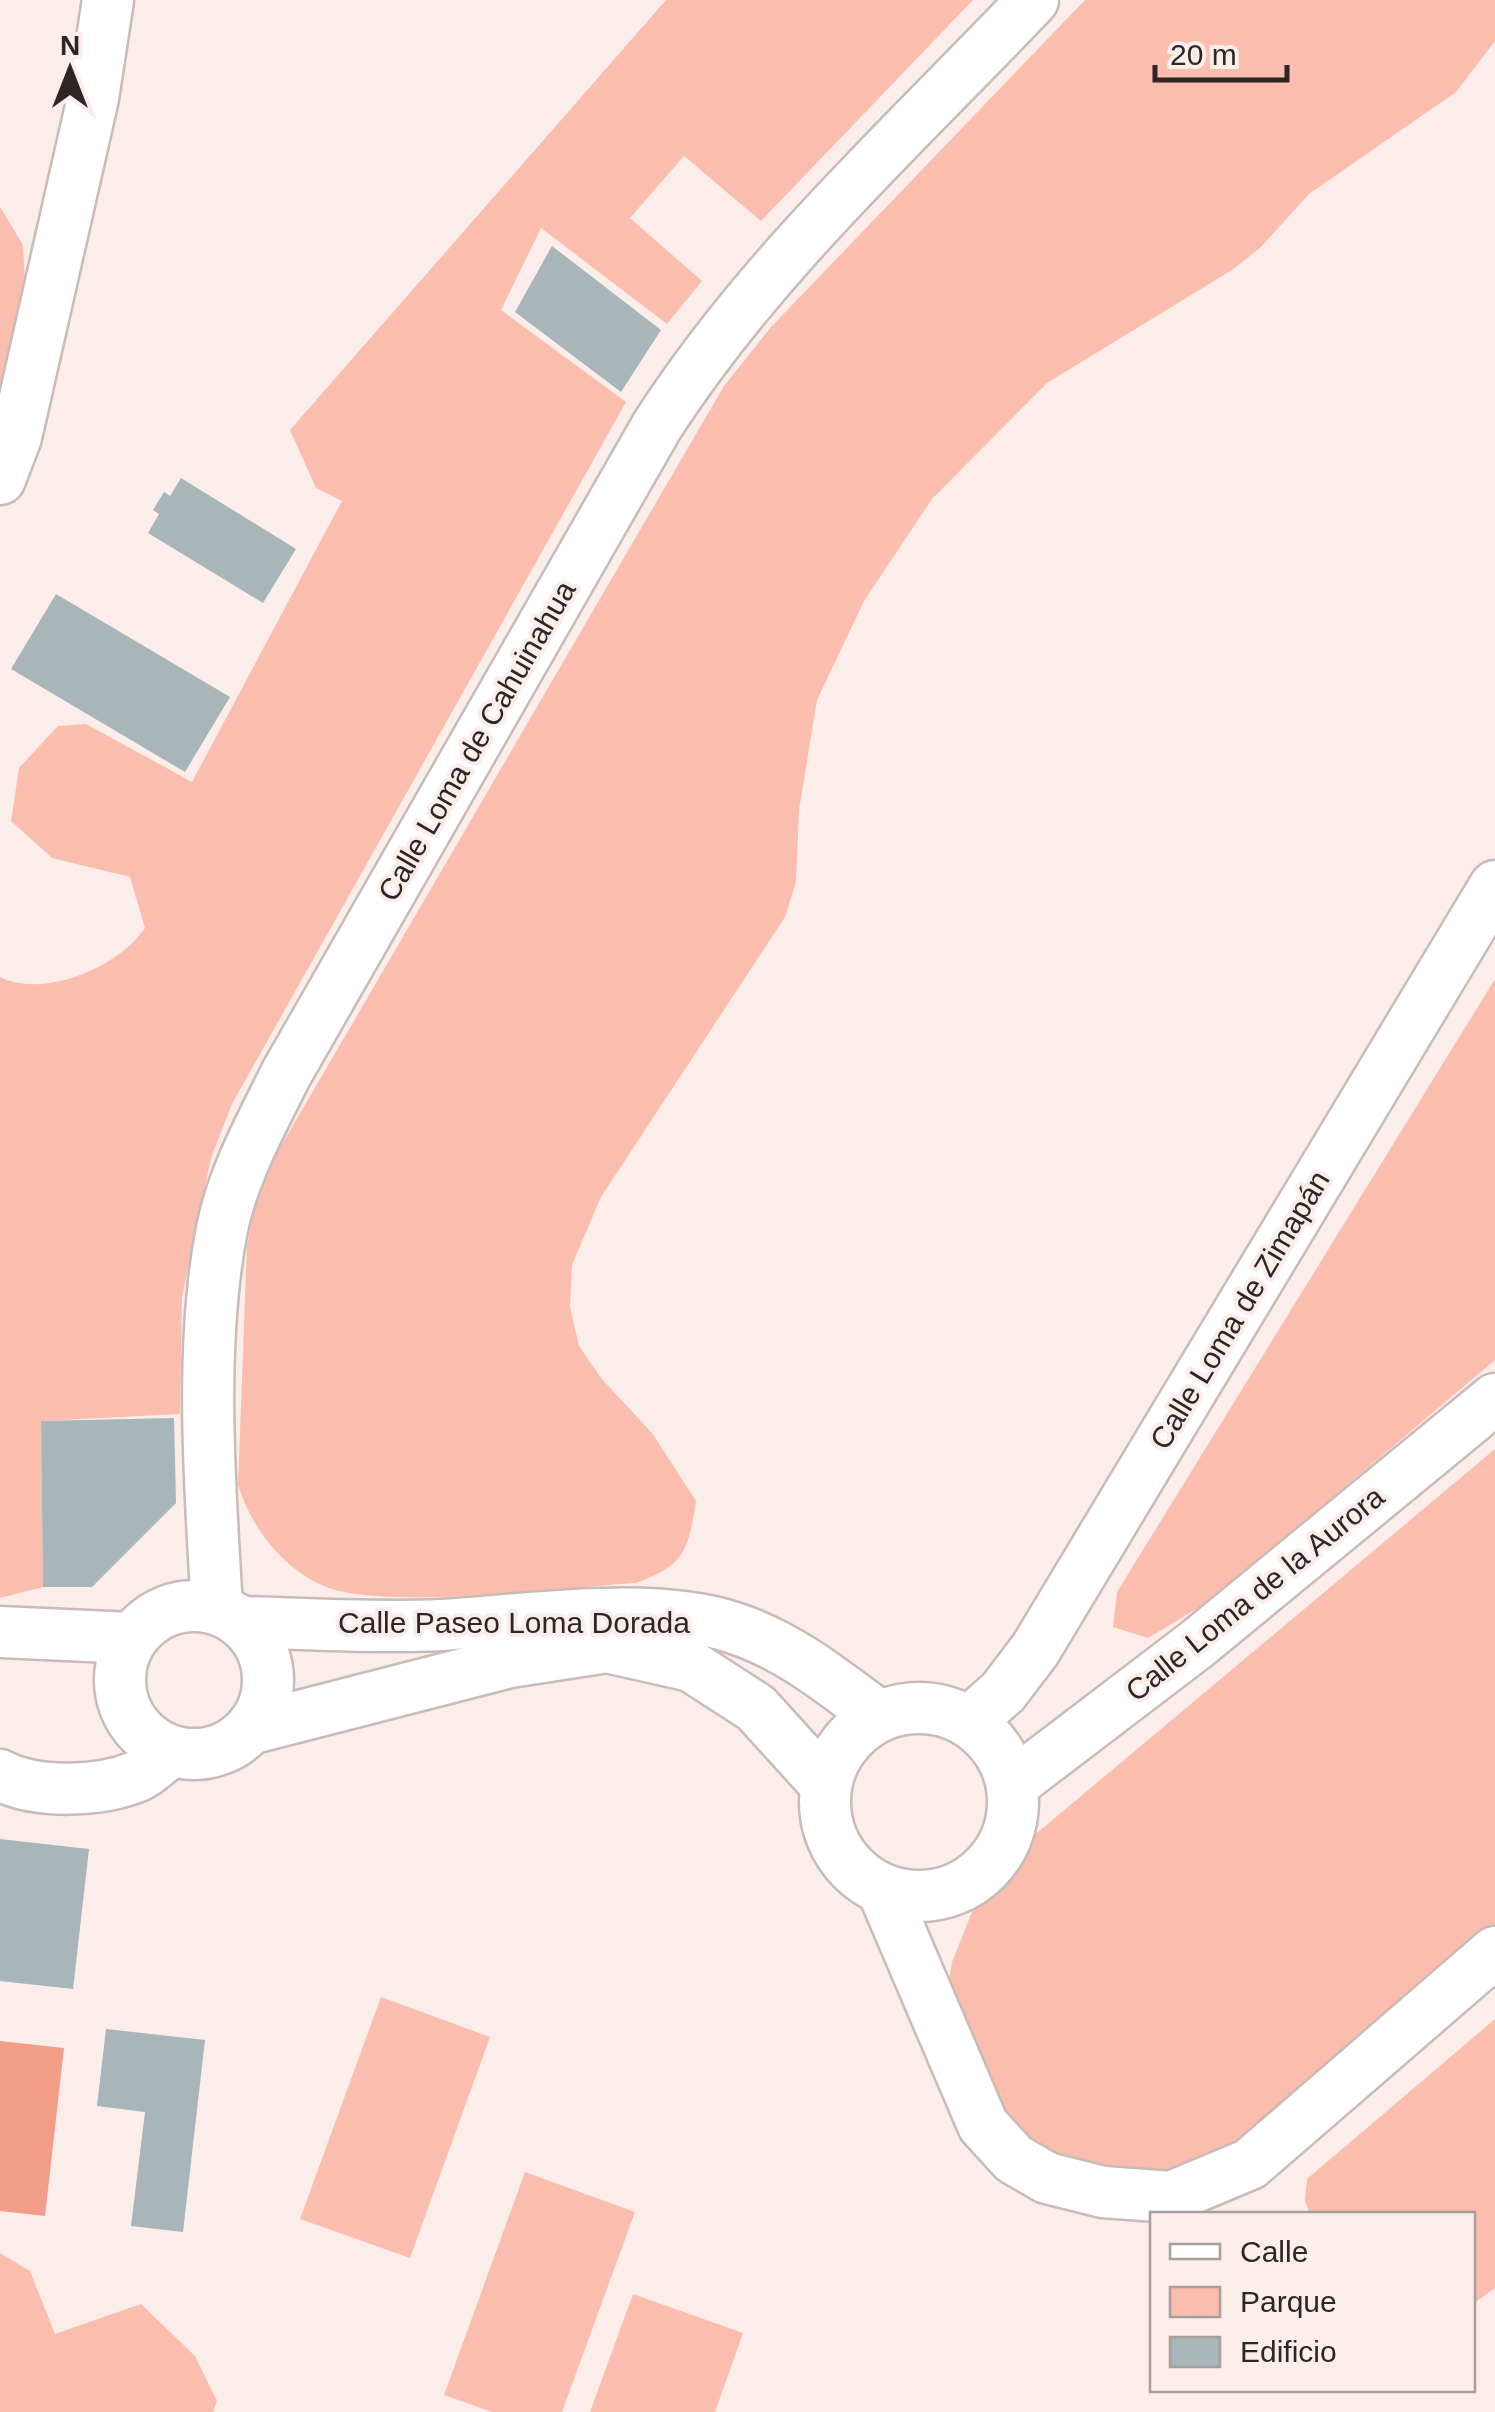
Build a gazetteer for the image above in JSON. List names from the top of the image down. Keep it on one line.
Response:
{"streets":{"street":["Calle Loma de Cahuinahua","Calle Loma de Zimapán","Calle Loma de la Aurora","Calle Paseo Loma Dorada"]},"crossings":[["Calle Loma de Cahuinahua","Calle Paseo Loma Dorada"],["Calle Loma de Zimapán","Calle Loma de la Aurora"],["Calle Loma de Zimapán","Calle Paseo Loma Dorada"],["Calle Loma de la Aurora","Calle Paseo Loma Dorada"]],"legend":["Calle","Parque","Edificio"],"scale_bar":"20 m","north":"top"}
